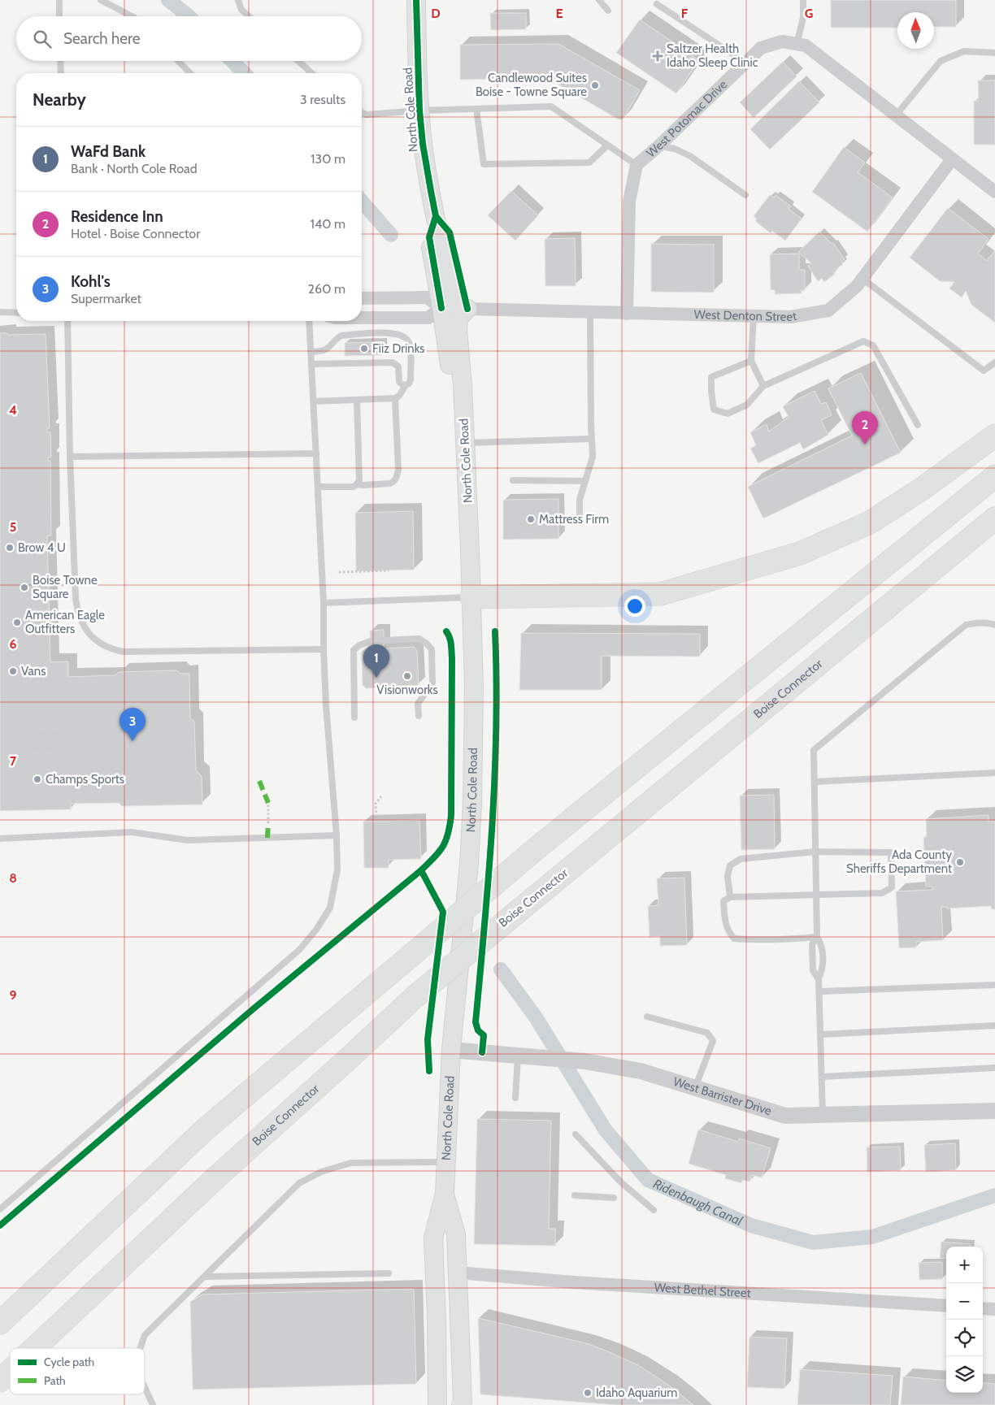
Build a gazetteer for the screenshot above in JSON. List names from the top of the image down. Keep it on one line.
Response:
{"streets":{"highway":["Boise Connector"],"main road":["North Cole Road"],"street":["West Potomac Drive","West Denton Street","West Barrister Drive","West Bethel Street"]},"crossings":[["North Cole Road","West Denton Street"],["North Cole Road","West Barrister Drive"],["North Cole Road","West Bethel Street"],["West Potomac Drive","West Denton Street"]],"water":["Ridenbaugh Canal"],"places":{"health":["Saltzer Health Idaho Sleep Clinic"],"other":["Candlewood Suites Boise - Towne Square","Fiiz Drinks","Mattress Firm","Brow 4 U","Boise Towne Square","American Eagle Outfitters","Vans","Visionworks","Champs Sports","Ada County Sheriffs Department","Idaho Aquarium"]},"legend":["Cycle path","Path"],"north":"top","page":{"search":"Search here","heading":["Nearby","3 results"],"list":[{"mark":"1","name":"WaFd Bank","note":"Bank · North Cole Road","value":"130 m"},{"mark":"2","name":"Residence Inn","note":"Hotel · Boise Connector","value":"140 m"},{"mark":"3","name":"Kohl's","note":"Supermarket","value":"260 m"}],"pins":["2","1","3"],"map_buttons":["+","−"]},"grid":{"columns":["D","E","F","G"],"rows":["4","5","6","7","8","9"]}}
